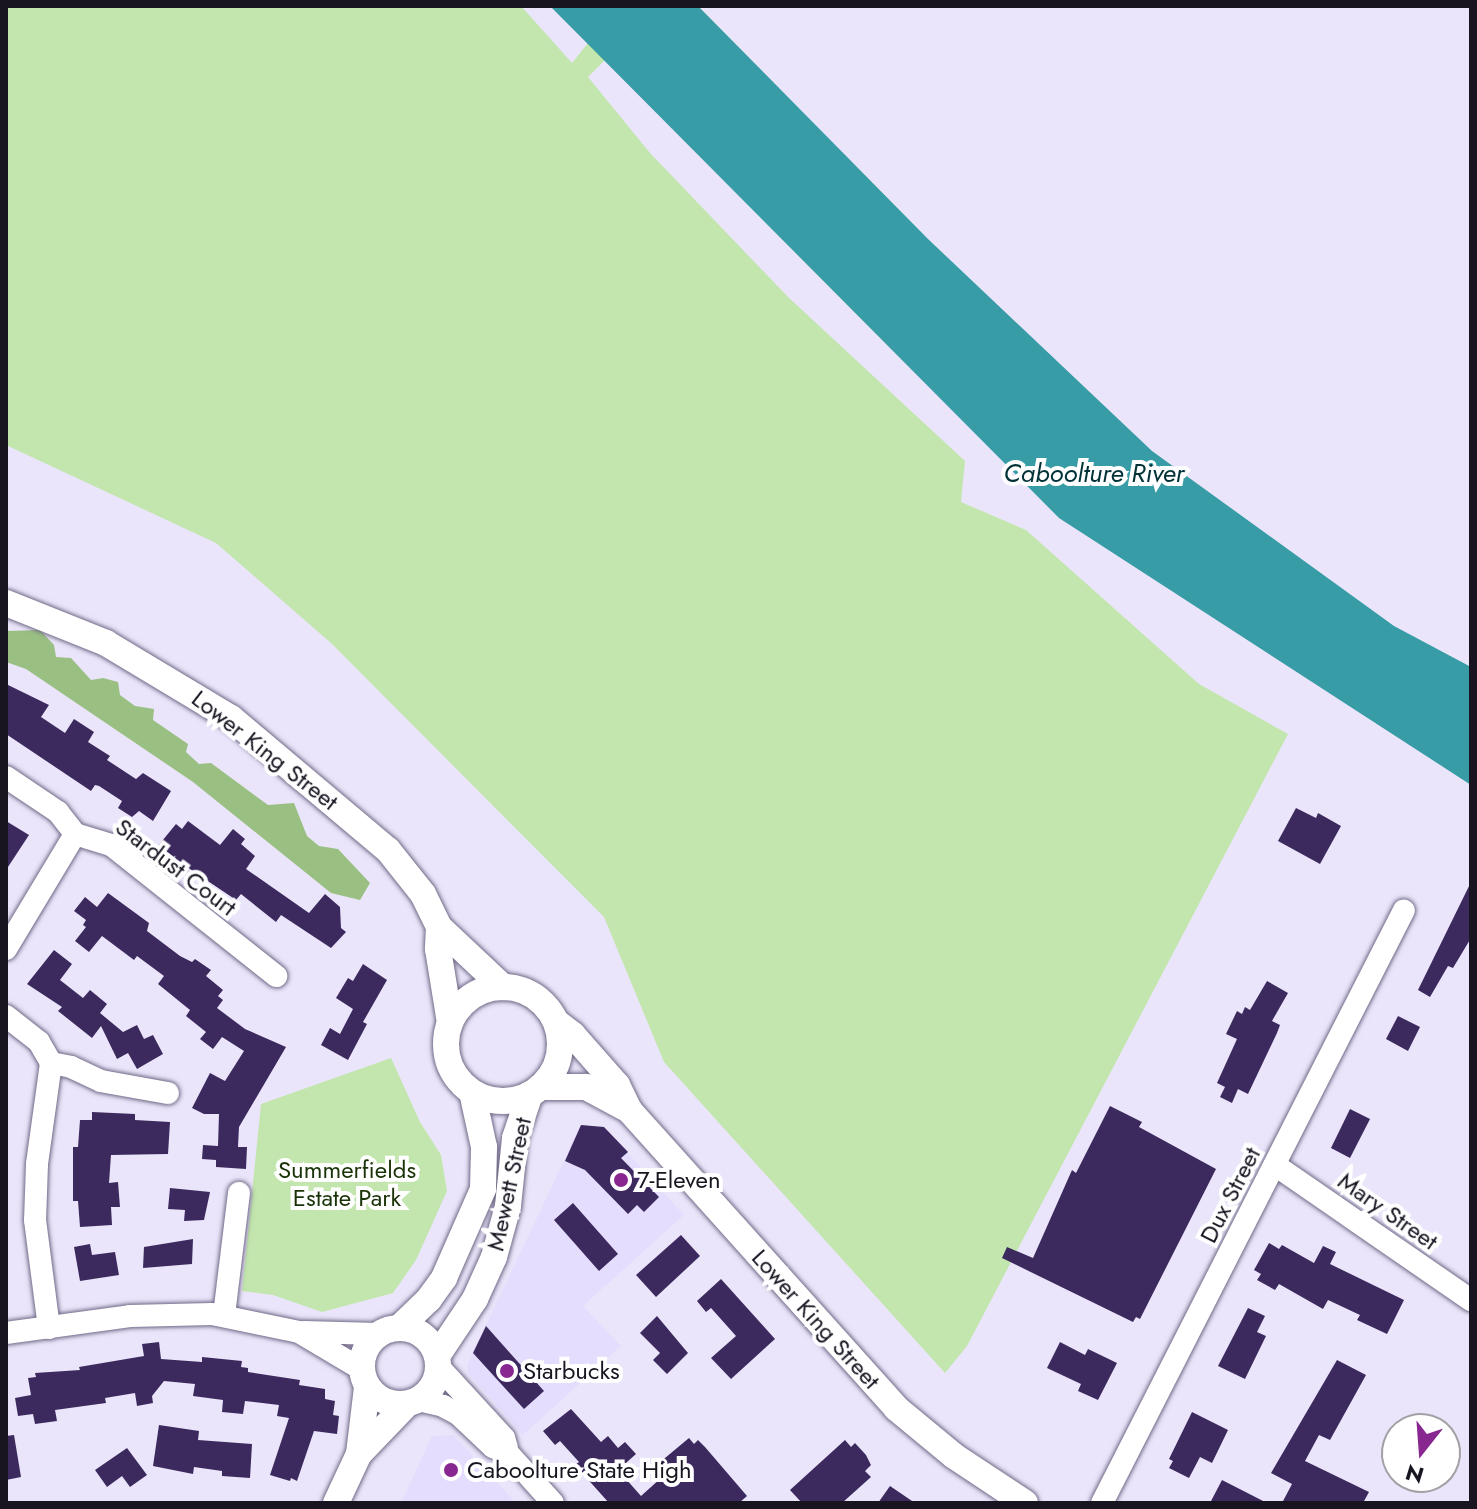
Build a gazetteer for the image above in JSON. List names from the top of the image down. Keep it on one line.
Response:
{"streets":{"main road":["Lower King Street","Mewett Street"],"street":["Stardust Court","Dux Street","Mary Street"]},"crossings":[["Lower King Street","Mewett Street"],["Dux Street","Mary Street"]],"water":["Caboolture River"],"parks":["Summerfields Estate Park"],"places":["7-Eleven","Starbucks","Caboolture State High"],"north":"bottom"}
